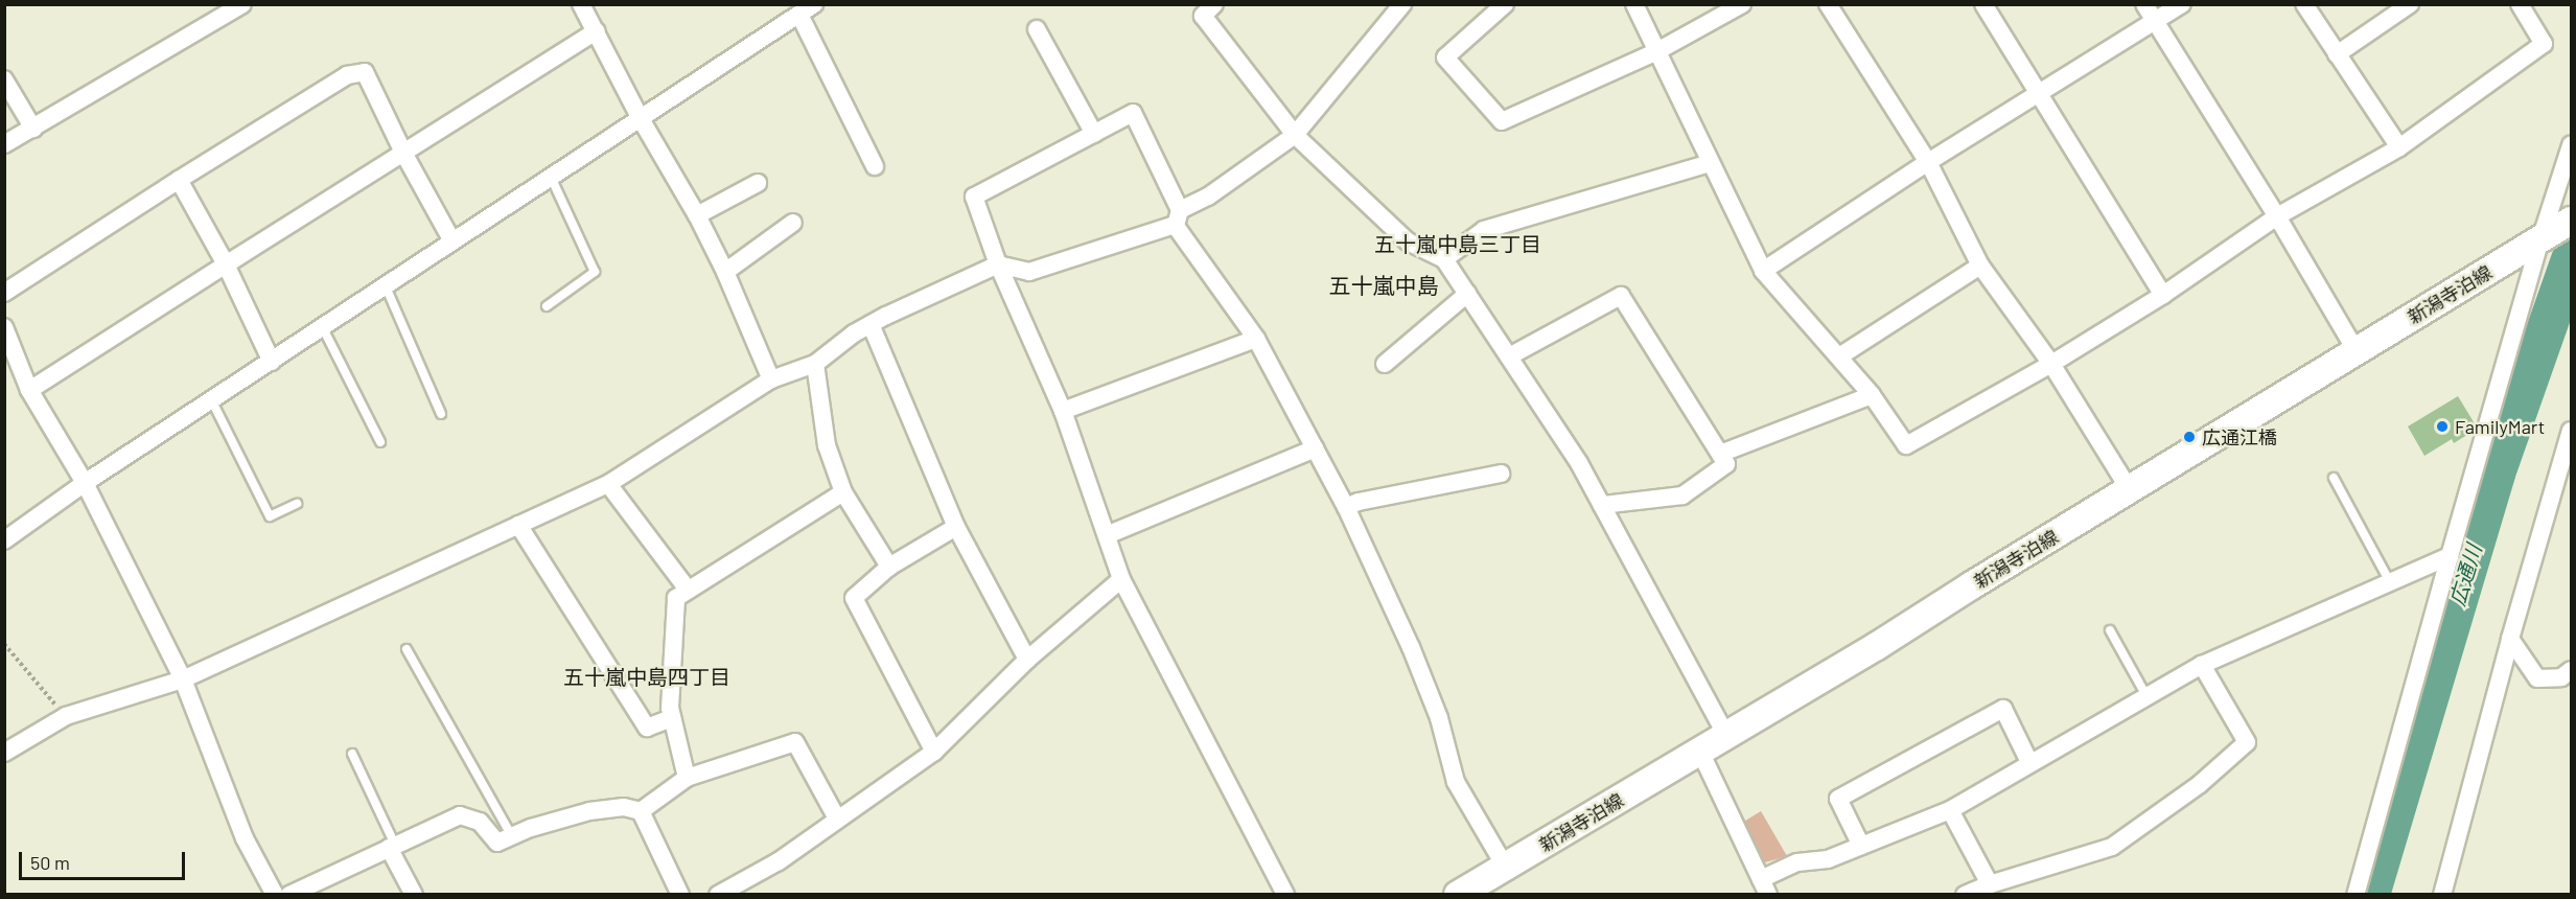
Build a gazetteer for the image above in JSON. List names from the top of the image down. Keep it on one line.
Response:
{"streets":{"main road":["新潟寺泊線"]},"districts":["五十嵐中島三丁目","五十嵐中島","五十嵐中島四丁目"],"water":["広通川"],"places":["FamilyMart","広通江橋"],"scale_bar":"50 m"}
